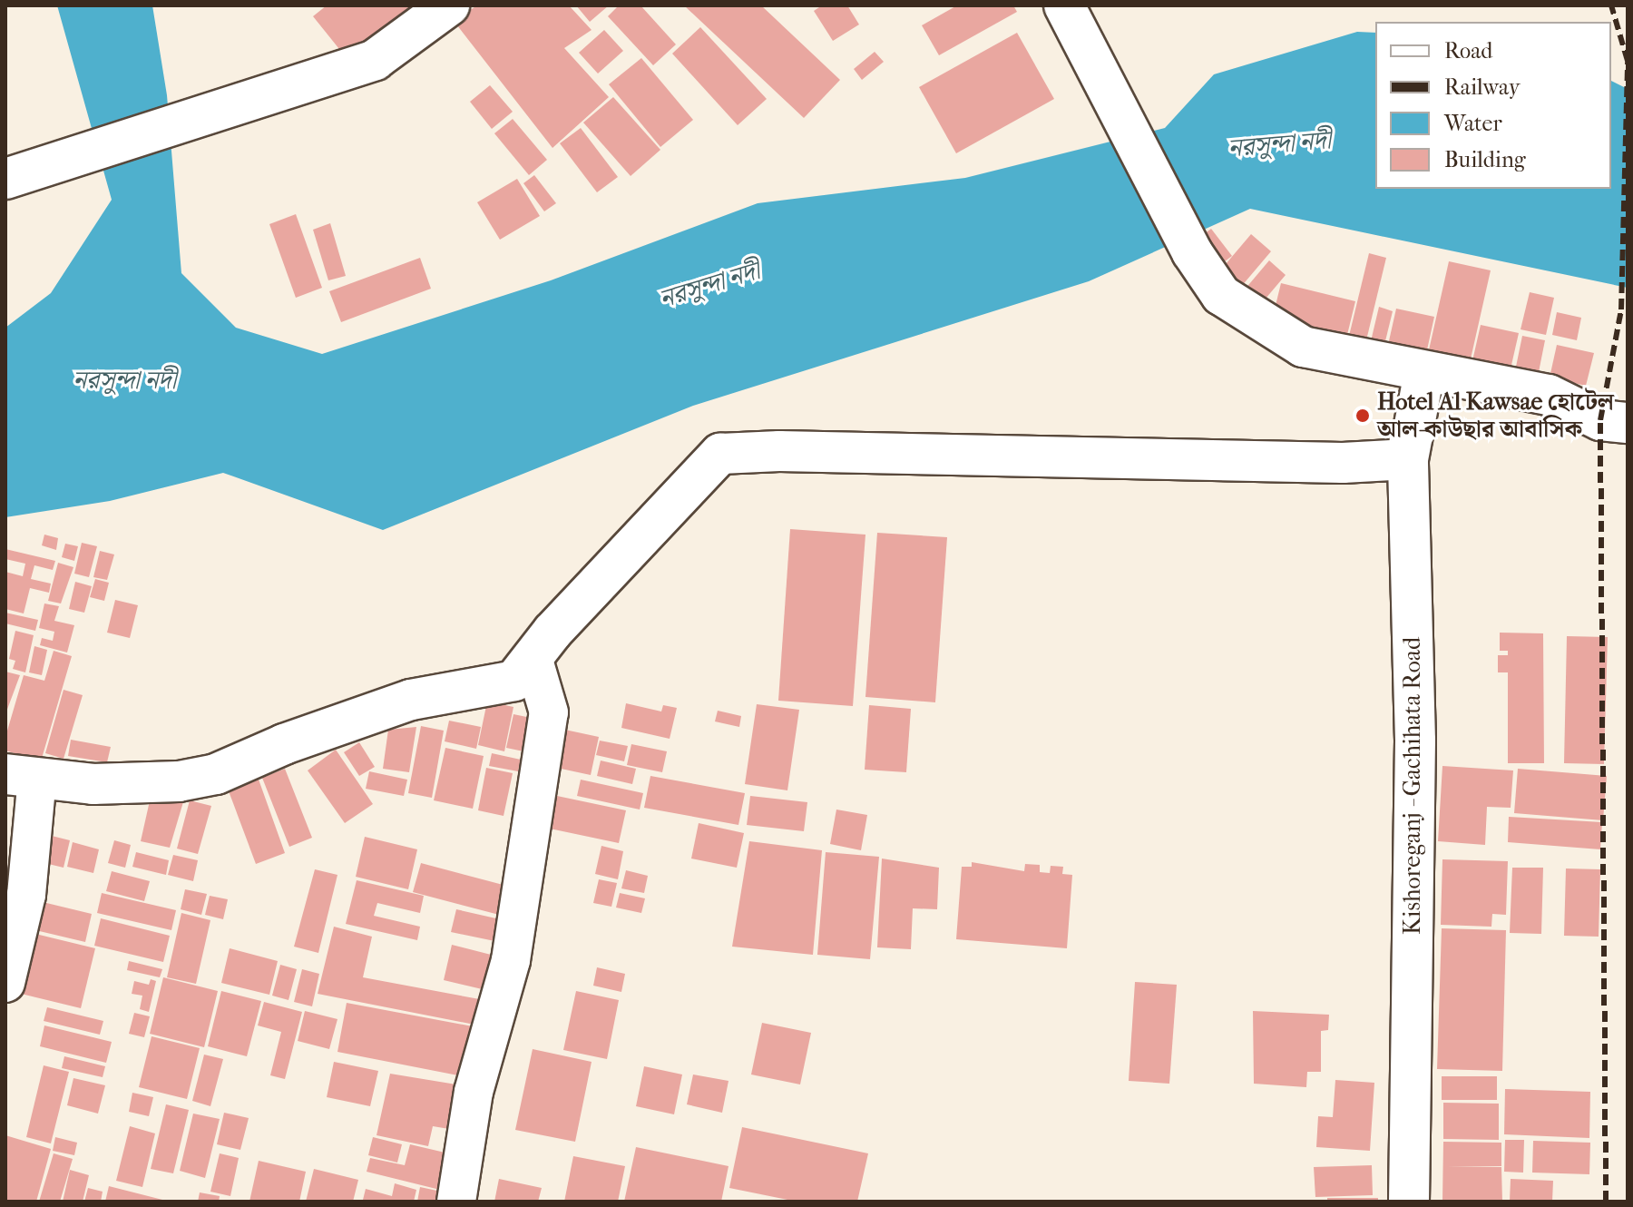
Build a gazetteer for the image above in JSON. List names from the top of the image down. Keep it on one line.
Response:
{"streets":{"street":["Kishoreganj - Gachihata Road"]},"water":["নরসুন্দা নদী"],"places":["Hotel Al Kawsae হোটেল আল-কাউছার আবাসিক"],"legend":["Road","Railway","Water","Building"]}
